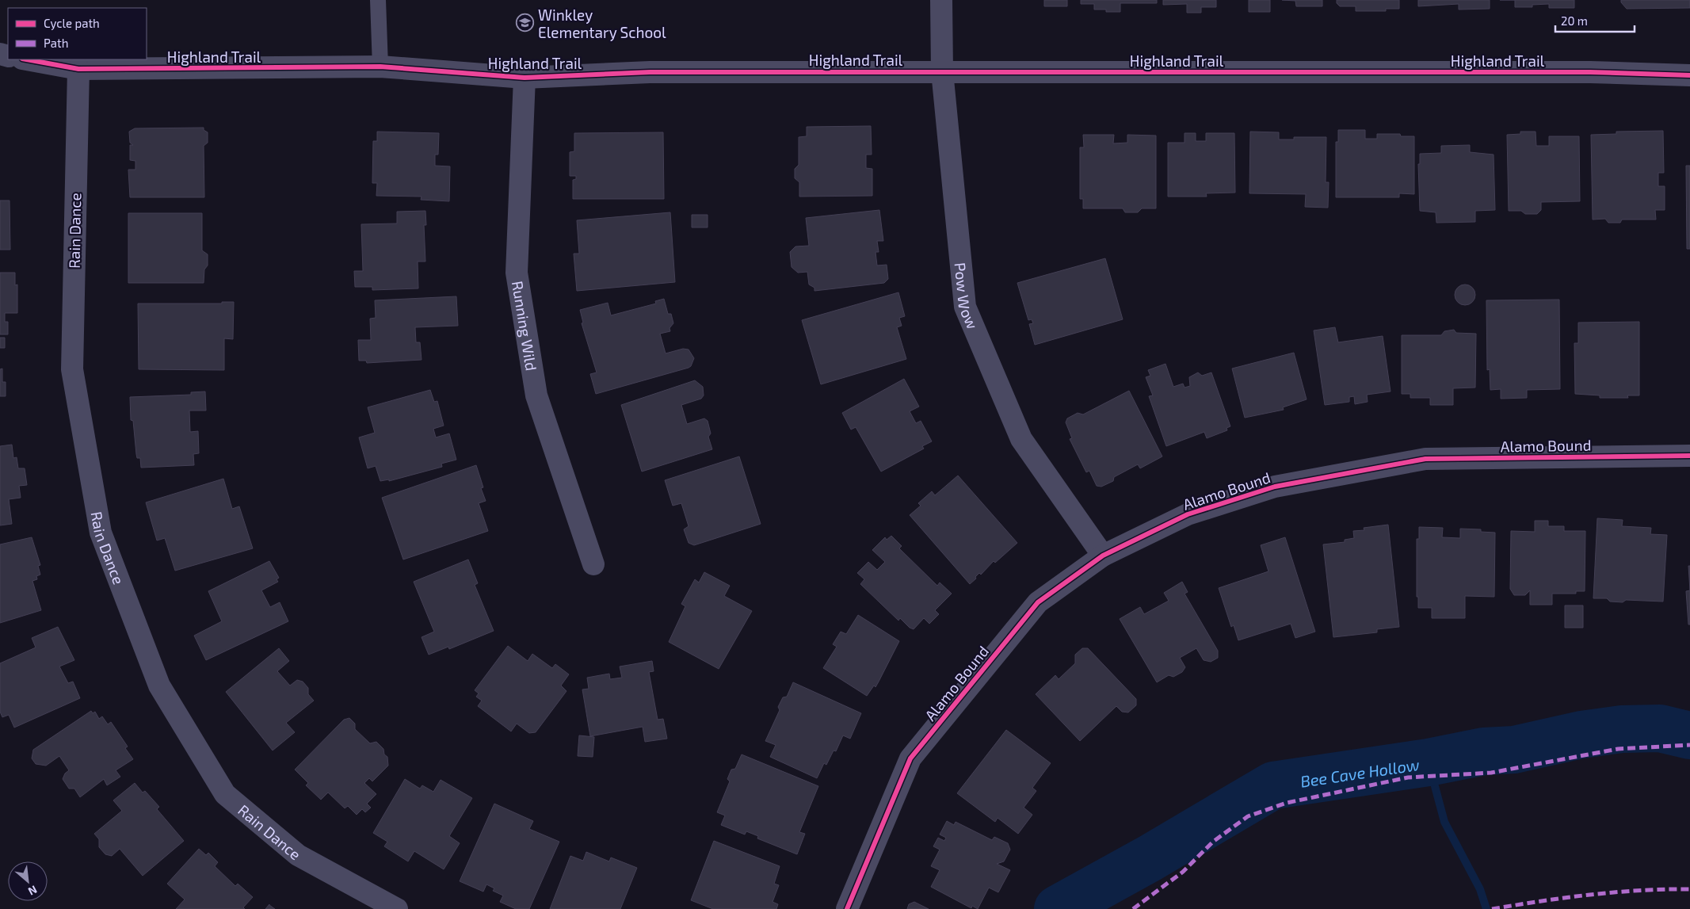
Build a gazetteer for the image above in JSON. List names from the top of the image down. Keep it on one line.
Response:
{"streets":{"street":["Highland Trail","Rain Dance","Pow Wow","Running Wild","Alamo Bound"]},"crossings":[["Highland Trail","Rain Dance"],["Highland Trail","Pow Wow"],["Highland Trail","Running Wild"],["Pow Wow","Alamo Bound"]],"water":["Bee Cave Hollow"],"places":{"school or university":["Winkley Elementary School"]},"legend":["Cycle path","Path"],"scale_bar":"20 m","north":"bottom right"}
